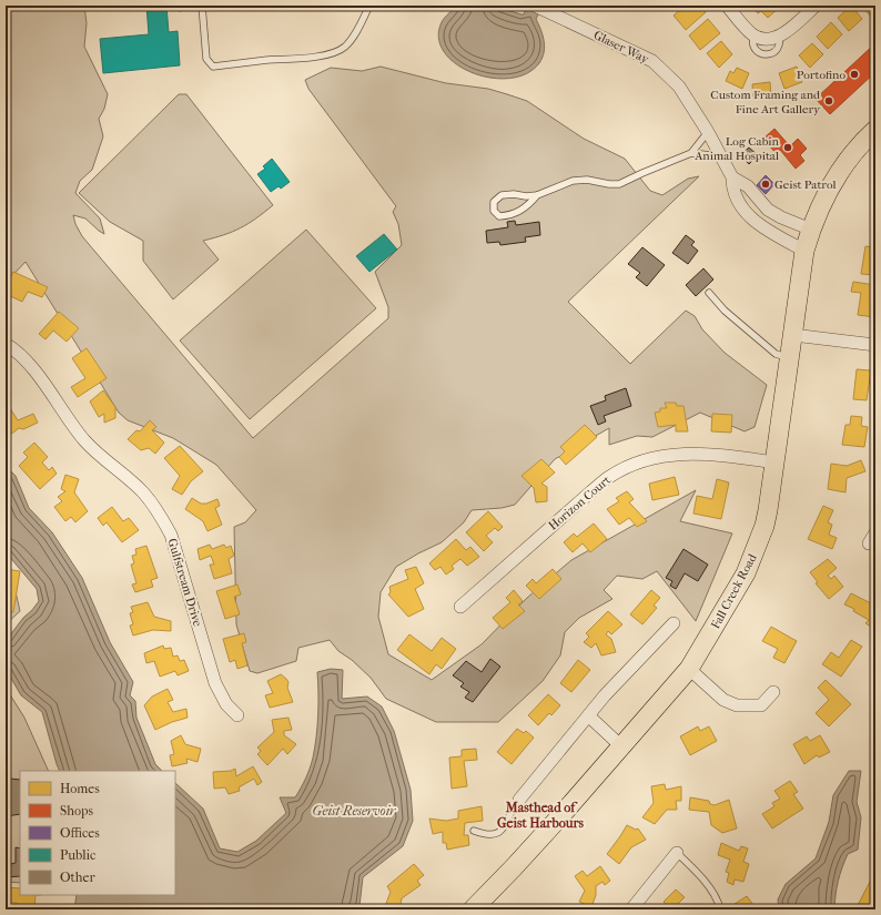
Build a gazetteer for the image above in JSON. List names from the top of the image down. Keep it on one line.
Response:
{"streets":{"main road":["Fall Creek Road"],"street":["Glaser Way","Horizon Court","Gulfstream Drive"]},"crossings":[["Glaser Way","Fall Creek Road"],["Horizon Court","Fall Creek Road"]],"districts":["Masthead of Geist Harbours"],"water":["Geist Reservoir"],"places":["Portofino","Custom Framing and Fine Art Gallery","Log Cabin Animal Hospital","Geist Patrol"],"legend":["Homes","Shops","Offices","Public","Other"]}
